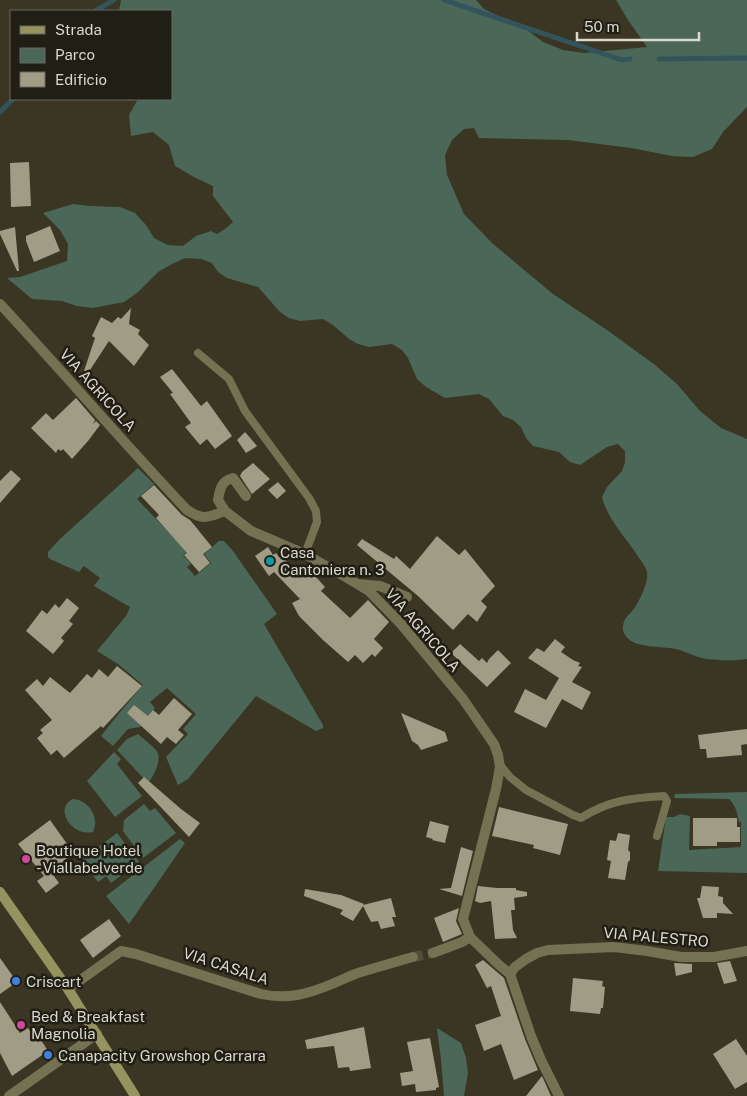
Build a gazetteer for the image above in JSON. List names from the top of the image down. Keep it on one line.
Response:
{"streets":{"street":["VIA AGRICOLA","VIA PALESTRO","VIA CASALA"]},"crossings":[["VIA AGRICOLA","VIA PALESTRO"]],"places":["Casa Cantoniera n. 3","Boutique Hotel - Viallabelverde","Criscart","Bed & Breakfast Magnolia","Canapacity Growshop Carrara"],"legend":["Strada","Parco","Edificio"],"scale_bar":"50 m"}
